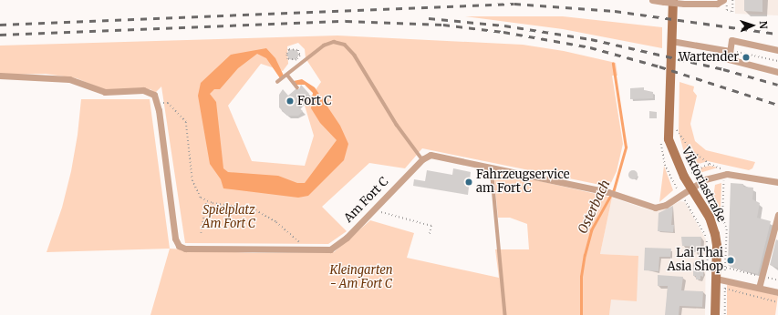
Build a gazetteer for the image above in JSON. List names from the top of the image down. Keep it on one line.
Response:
{"streets":{"main road":["Viktoriastraße"],"street":["Am Fort C"]},"water":["Osterbach"],"parks":["Spielplatz Am Fort C","Kleingarten - Am Fort C"],"places":["Wartender","Fort C","Fahrzeugservice am Fort C","Lai Thai Asia Shop"],"north":"right"}
